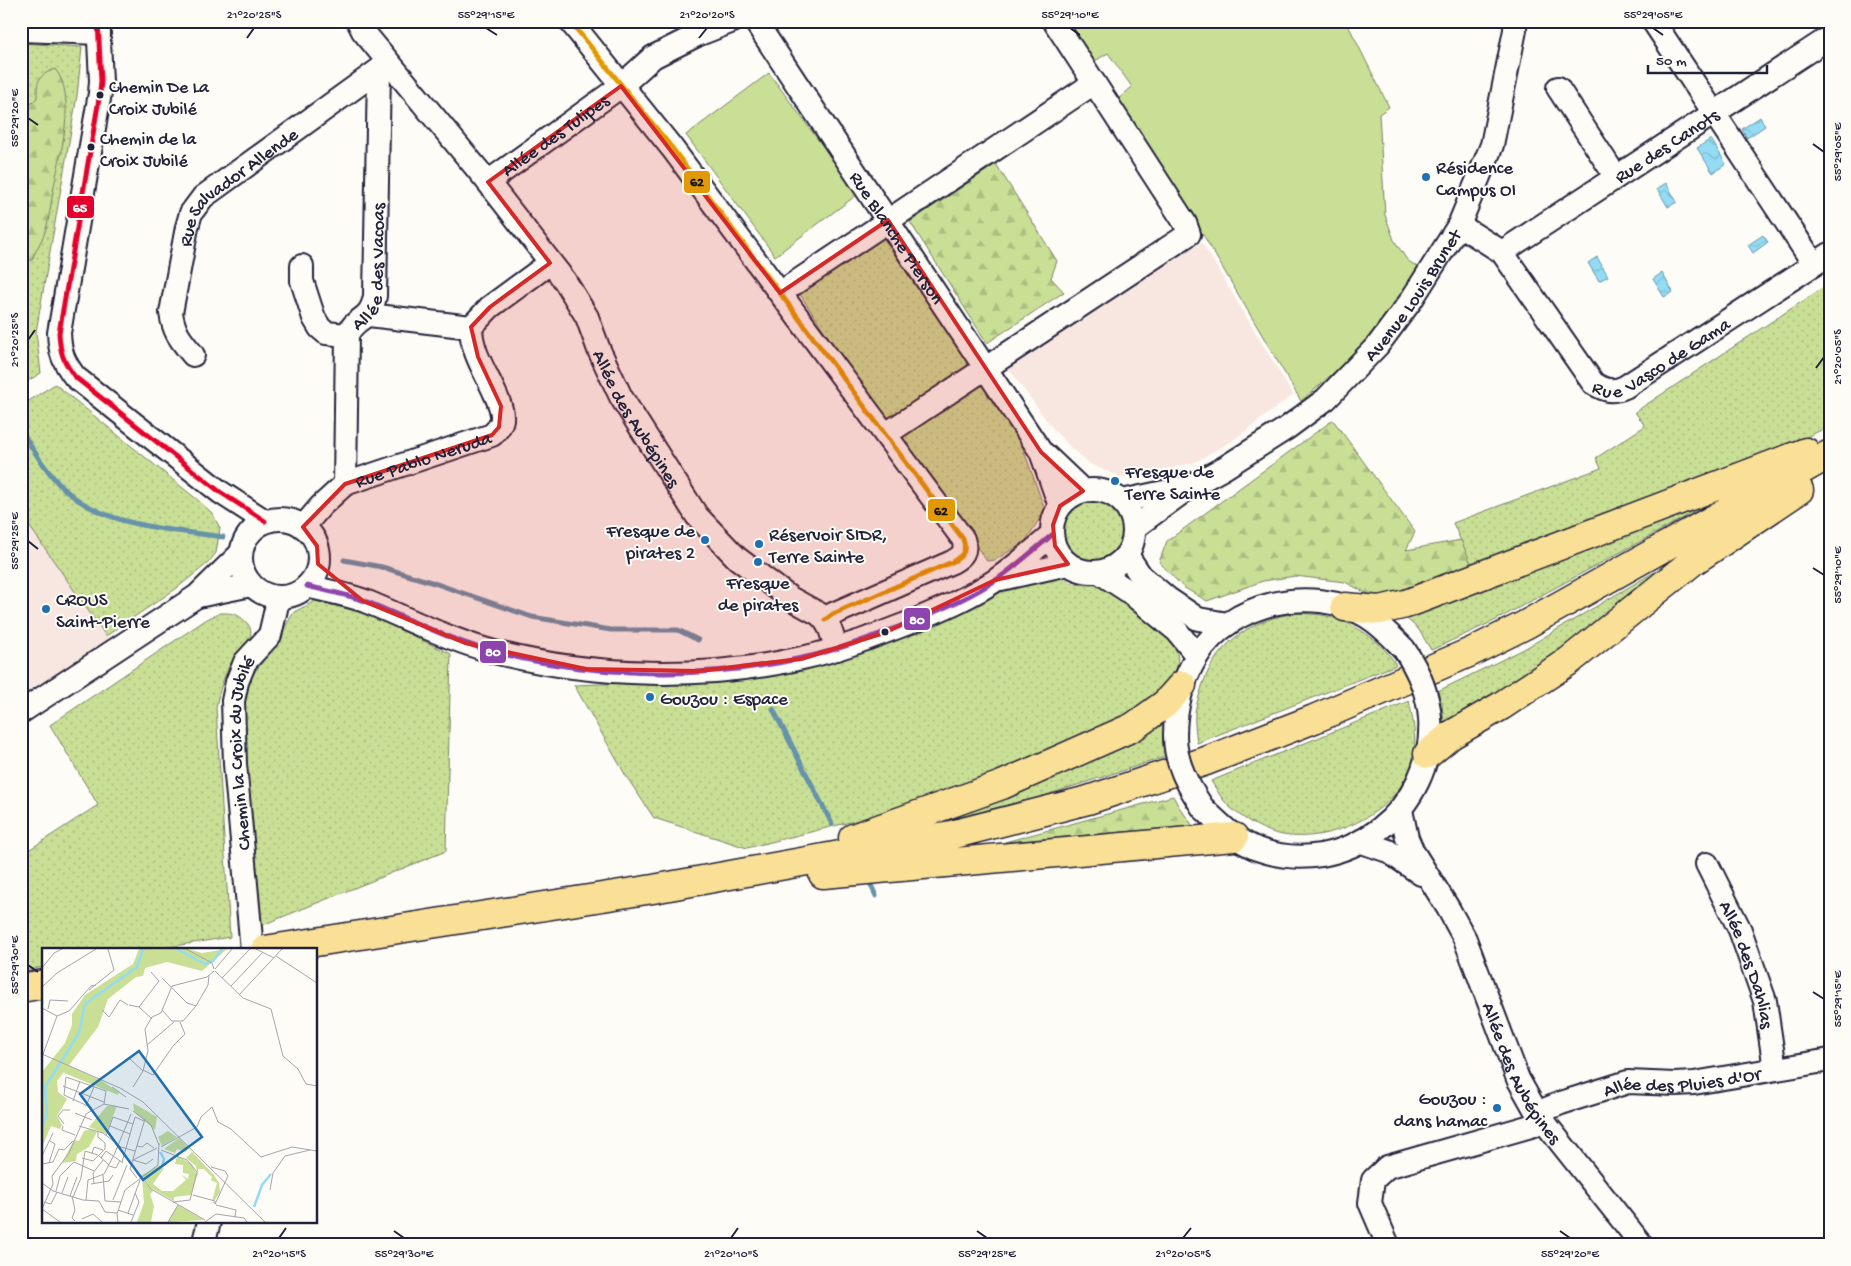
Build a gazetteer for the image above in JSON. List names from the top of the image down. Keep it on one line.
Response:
{"streets":{"street":["Allée des Tulipes","Rue des Canots","Rue Salvador Allende","Rue Blanche Pierson","Allée des Vacoas","Avenue Louis Brunet","Rue Vasco de Gama","Allée des Aubépines","Rue Pablo Neruda","Chemin la Croix du Jubilé","Allée des Dahlias","Allée des Pluies d'Or"]},"crossings":[["Allée des Tulipes","Allée des Aubépines"],["Rue des Canots","Rue Vasco de Gama"],["Rue Salvador Allende","Allée des Vacoas"],["Rue Salvador Allende","Allée des Aubépines"],["Rue Blanche Pierson","Avenue Louis Brunet"],["Allée des Vacoas","Allée des Aubépines"],["Allée des Vacoas","Rue Pablo Neruda"],["Avenue Louis Brunet","Rue Vasco de Gama"],["Allée des Aubépines","Allée des Pluies d'Or"],["Allée des Dahlias","Allée des Pluies d'Or"]],"places":["Chemin De La Croix Jubilé","Chemin de la Croix Jubilé","Résidence Campus OI","Fresque de Terre Sainte","Fresque de pirates 2","Réservoir SIDR, Terre Sainte","Fresque de pirates","CROUS Saint-Pierre","Gouzou : Espace","Gouzou : dans hamac"],"lines":["transit line 65","transit line 62","transit line 80"],"scale_bar":"50 m","coordinates":["21°20'25\"S","55°29'15\"E","21°20'20\"S","55°29'10\"E","55°29'05\"E","55°29'20\"E","21°20'05\"S","55°29'25\"E","55°29'30\"E","21°20'15\"S","21°20'10\"S"]}
